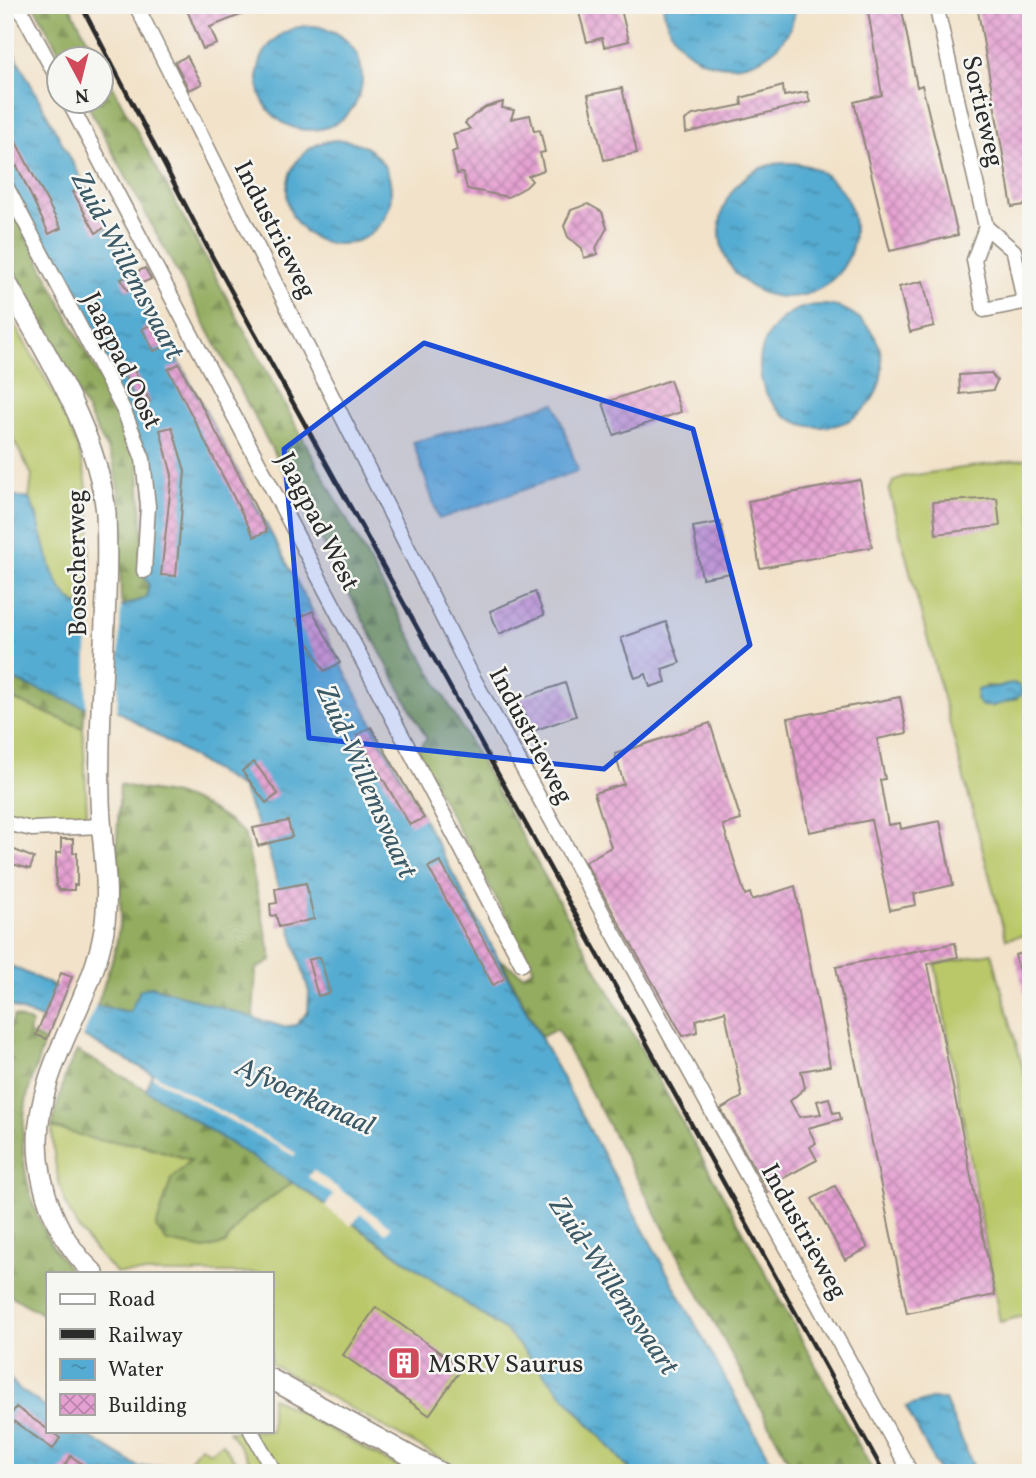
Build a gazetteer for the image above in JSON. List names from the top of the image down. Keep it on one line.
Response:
{"streets":{"street":["Sortieweg","Industrieweg","Jaagpad Oost","Jaagpad West","Bosscherweg"]},"water":["Zuid-Willemsvaart","Afvoerkanaal"],"places":{"building":["MSRV Saurus"]},"legend":["Road","Railway","Water","Building"],"north":"bottom"}
